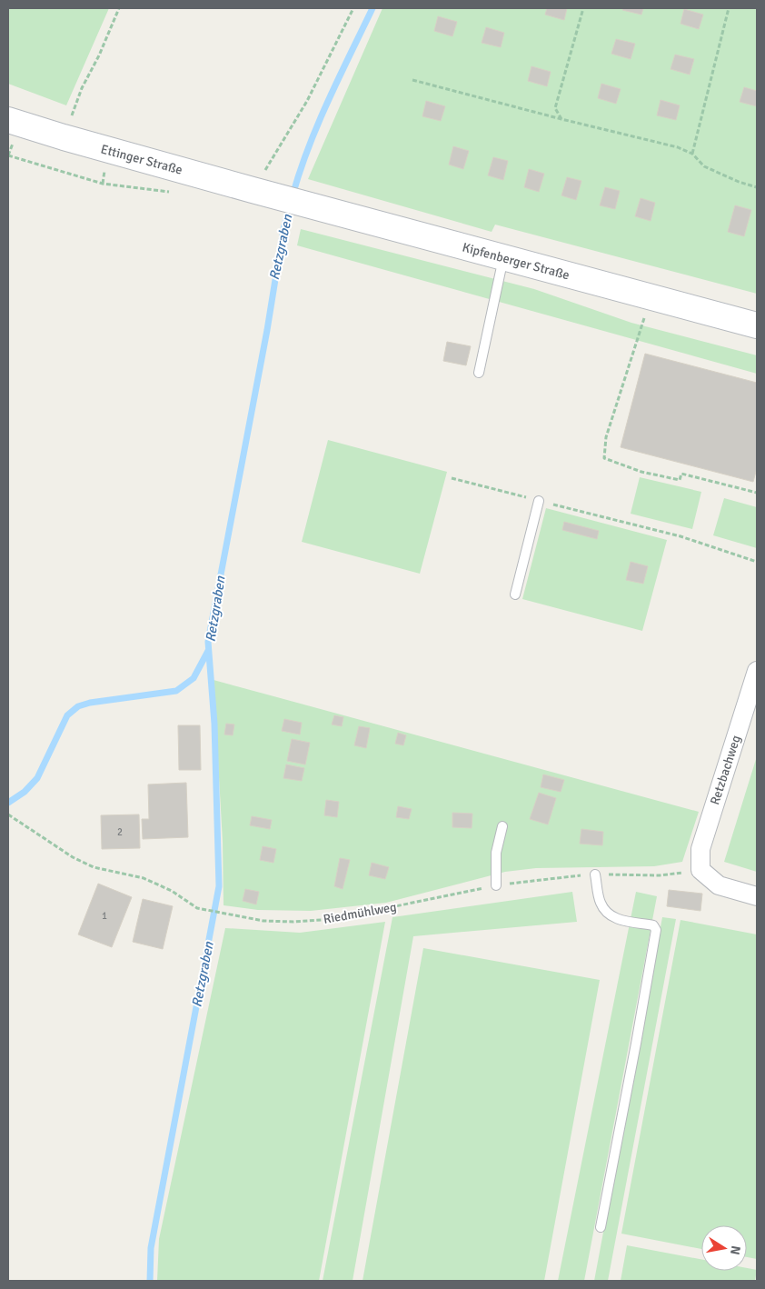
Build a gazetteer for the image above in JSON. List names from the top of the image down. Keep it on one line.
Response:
{"streets":{"street":["Ettinger Straße","Kipfenberger Straße","Retzbachweg"],"path":["Riedmühlweg"]},"crossings":[["Ettinger Straße","Kipfenberger Straße"]],"water":["Retzgraben"],"house_numbers":["2","1"],"north":"right"}
